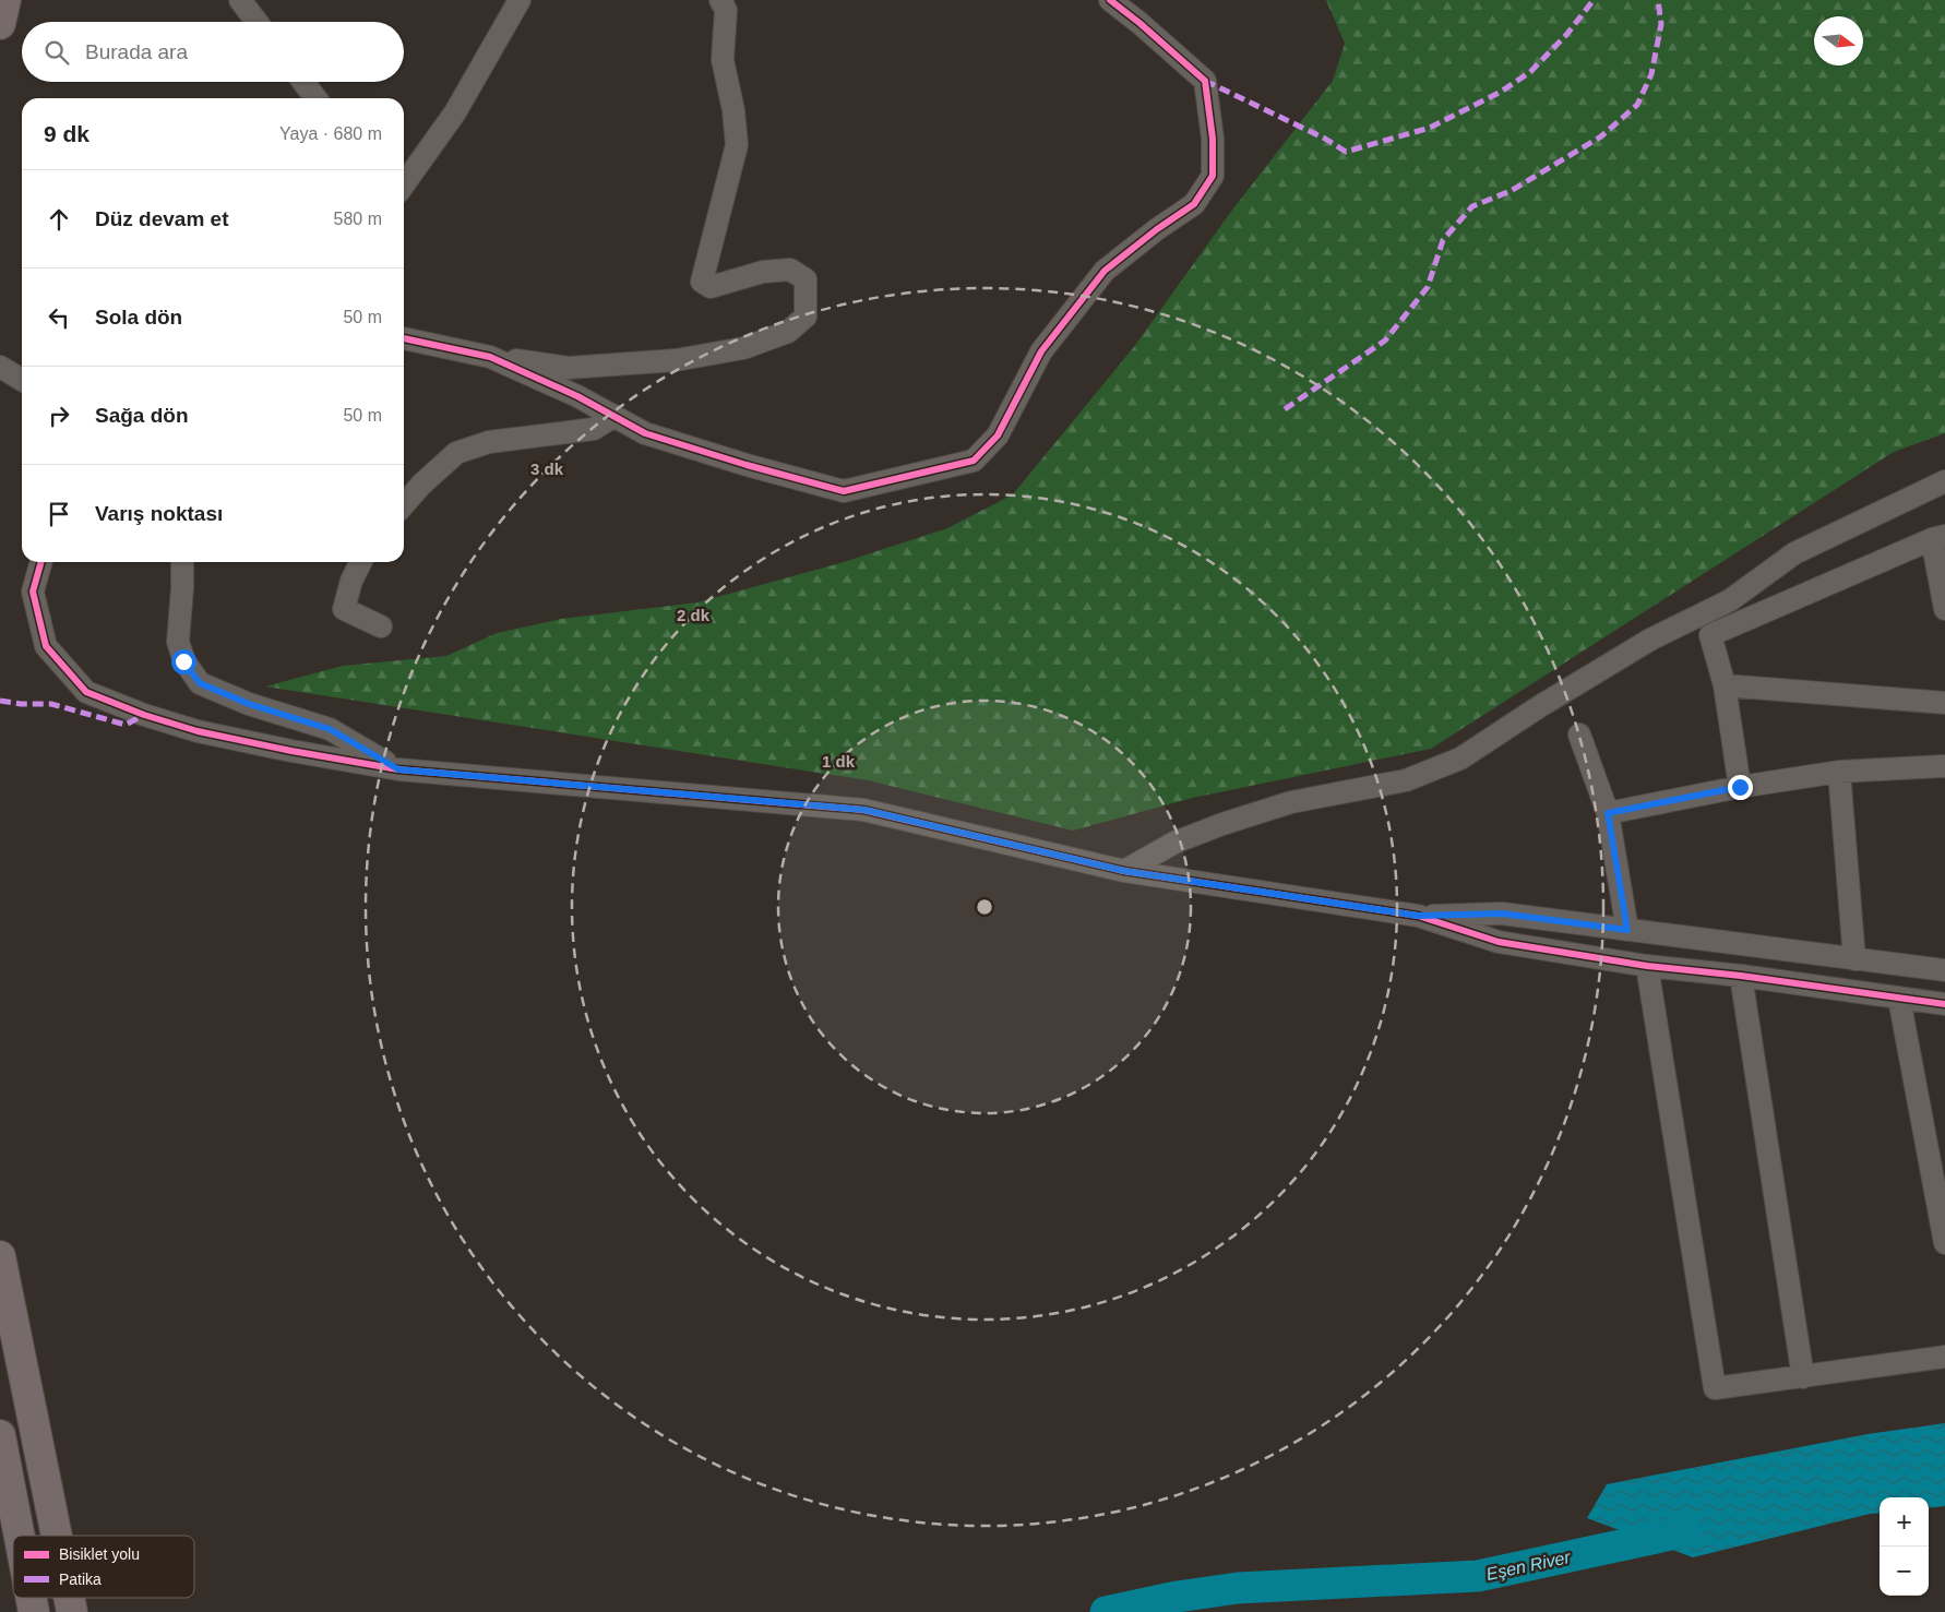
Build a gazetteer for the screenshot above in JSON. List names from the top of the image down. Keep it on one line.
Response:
{"water":["Eşen River"],"legend":["Bisiklet yolu","Patika"],"north":"right","page":{"search":"Burada ara","heading":["9 dk","Yaya · 680 m"],"list":[["Düz devam et","580 m"],["Sola dön","50 m"],["Sağa dön","50 m"],"Varış noktası"],"map_buttons":["+","−"]},"rings":["3 dk","2 dk","1 dk"]}
